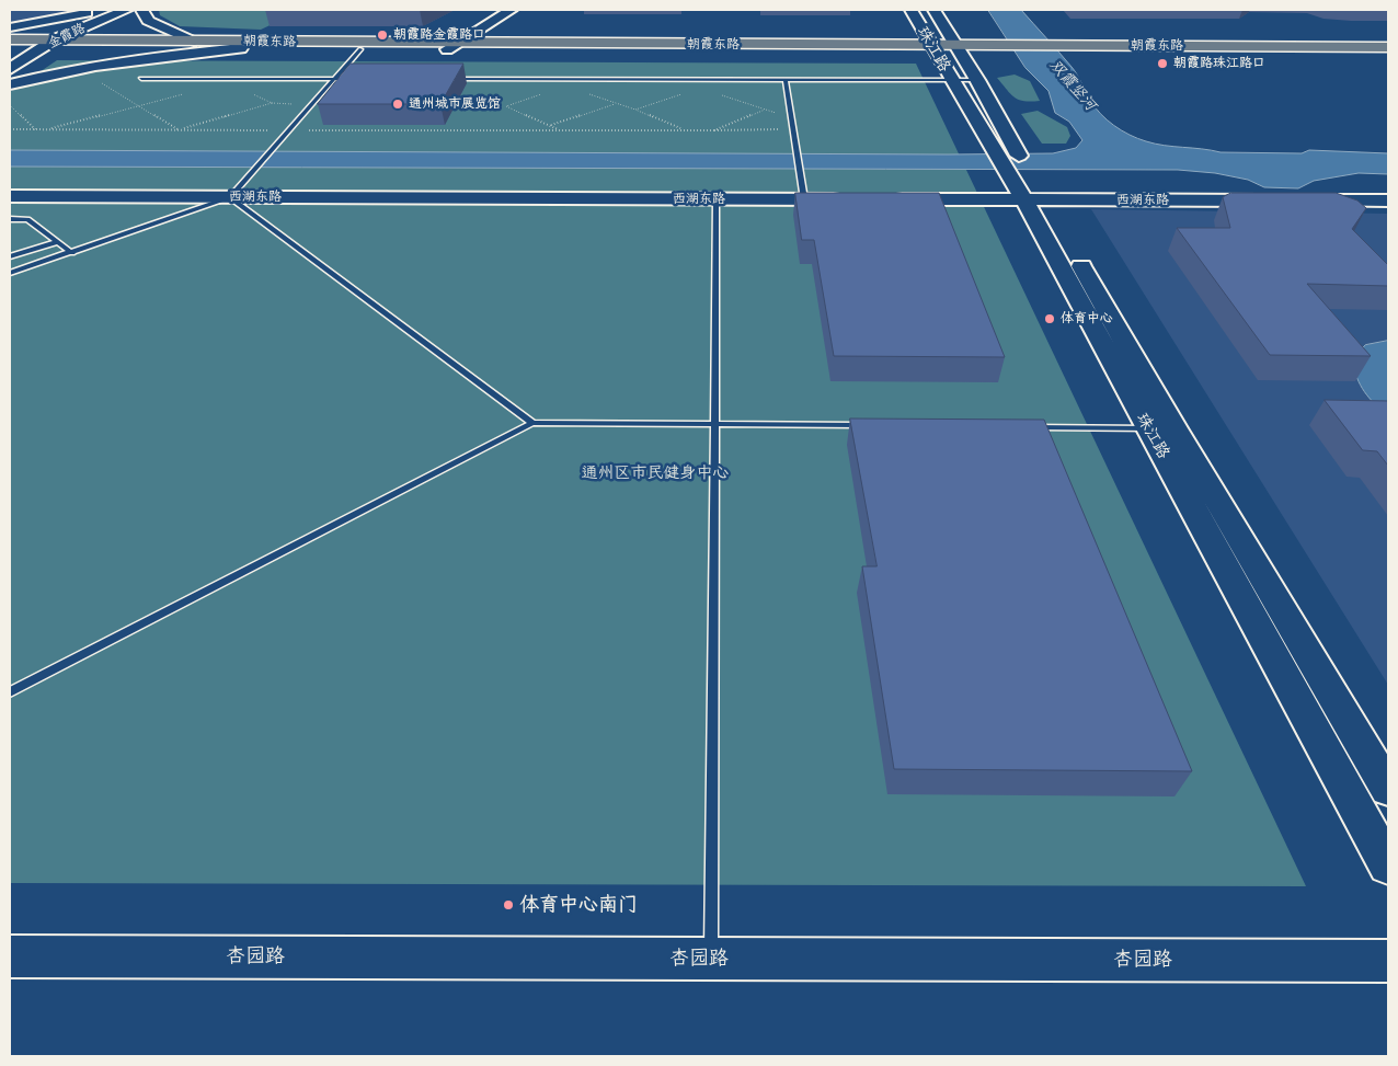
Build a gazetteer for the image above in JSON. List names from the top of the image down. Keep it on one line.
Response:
{"streets":{"main road":["朝霞东路"],"street":["金霞路","珠江路","西湖东路","杏园路"]},"crossings":[["金霞路","朝霞东路"],["朝霞东路","珠江路"],["珠江路","西湖东路"]],"water":["双霞竖河"],"parks":["通州区市民健身中心"],"places":["朝霞路金霞路口","朝霞路珠江路口","通州城市展览馆","体育中心","体育中心南门"]}
